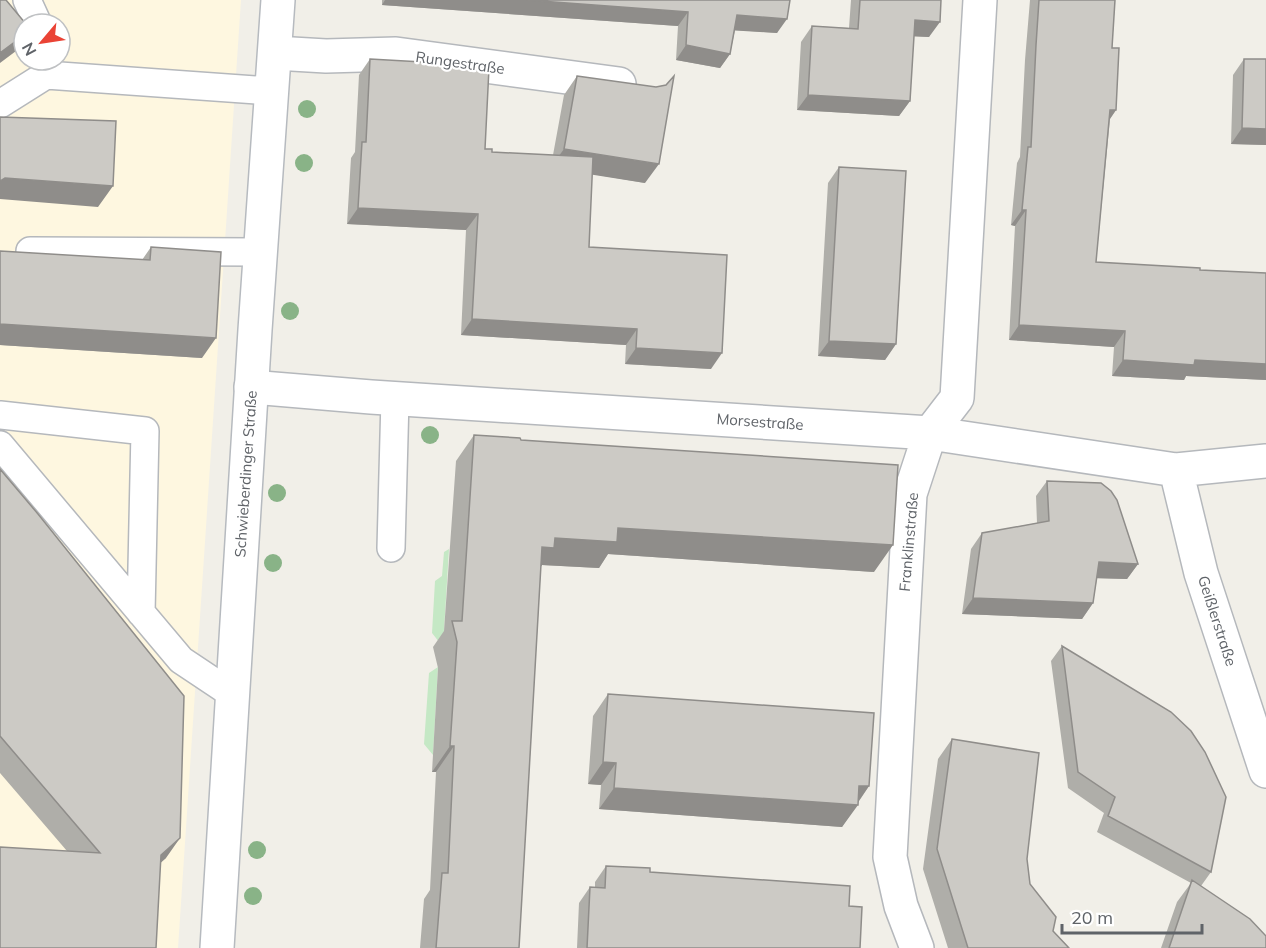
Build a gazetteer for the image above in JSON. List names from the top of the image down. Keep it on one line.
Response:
{"streets":{"street":["Rungestraße","Morsestraße","Schwieberdinger Straße","Franklinstraße","Geißlerstraße"]},"crossings":[["Rungestraße","Schwieberdinger Straße"],["Morsestraße","Schwieberdinger Straße"],["Morsestraße","Franklinstraße"],["Morsestraße","Geißlerstraße"]],"scale_bar":"20 m","north":"bottom left"}
